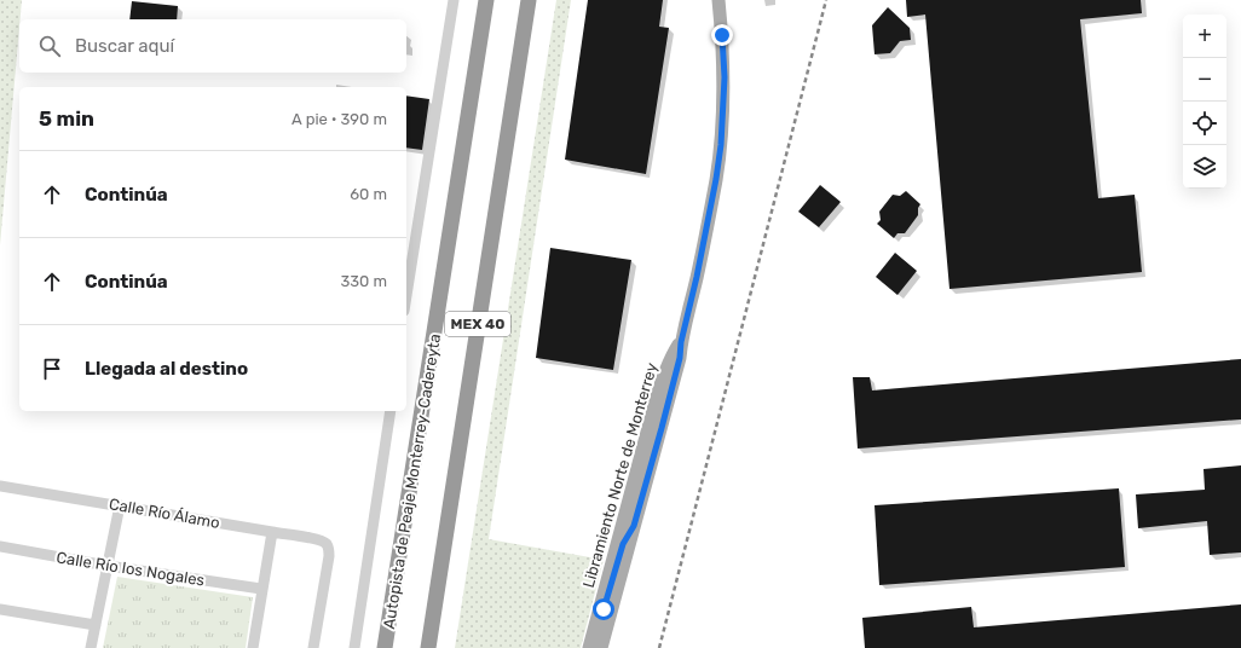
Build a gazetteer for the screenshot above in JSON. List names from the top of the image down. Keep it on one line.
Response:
{"streets":{"highway":["MEX 40","Autopista de Peaje Monterrey-Cadereyta"],"main road":["Libramiento Norte de Monterrey"],"street":["Calle Río Álamo","Calle Río los Nogales"]},"page":{"map_buttons":["+","−"],"search":"Buscar aquí","heading":["5 min","A pie · 390 m"],"list":[["Continúa","60 m"],["Continúa","330 m"],"Llegada al destino"]}}
